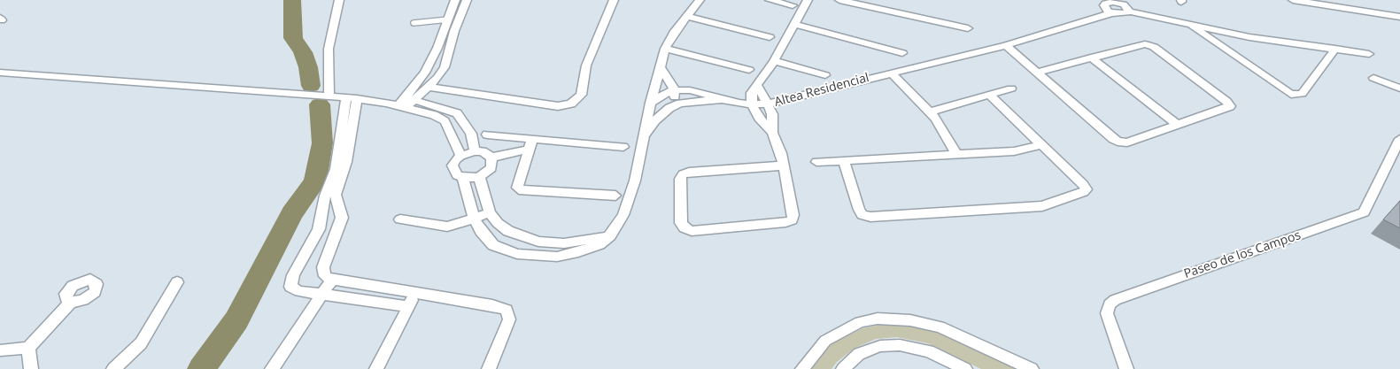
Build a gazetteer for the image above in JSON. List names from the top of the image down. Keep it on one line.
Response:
{"streets":{"street":["Altea Residencial","Paseo de los Campos"]}}
